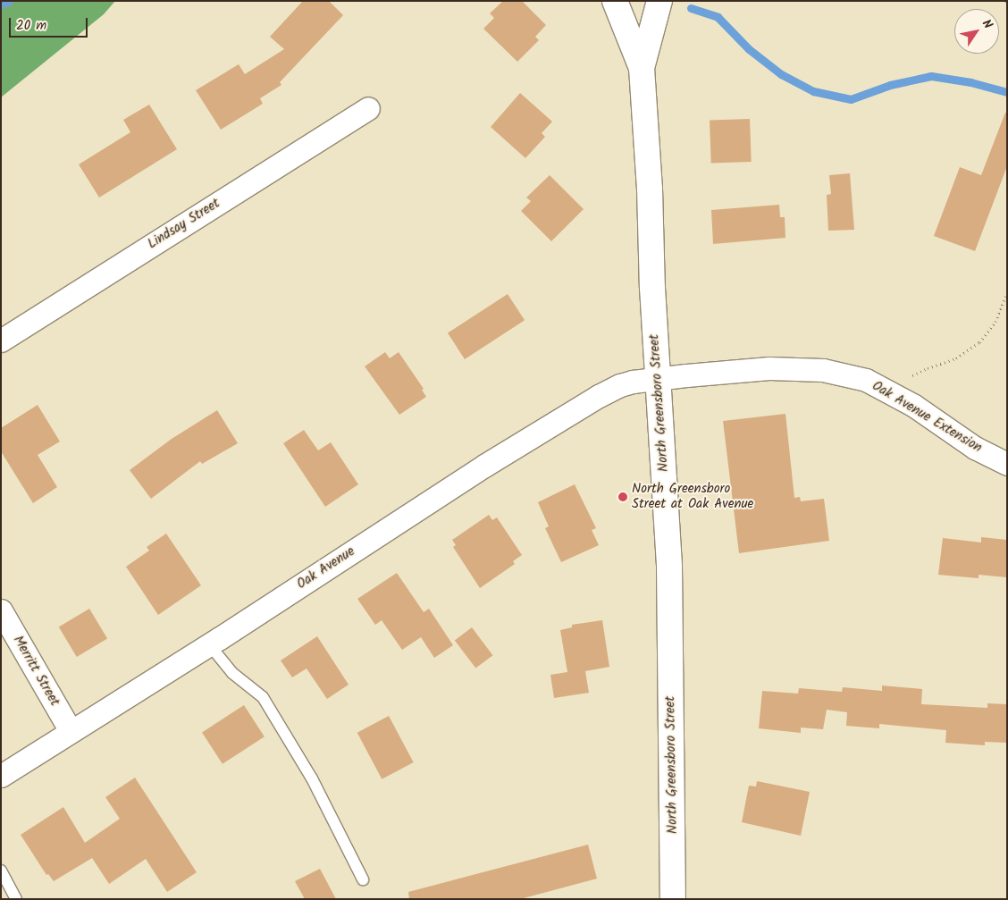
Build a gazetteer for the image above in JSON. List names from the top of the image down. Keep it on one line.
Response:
{"streets":{"main road":["North Greensboro Street"],"street":["Lindsay Street","Oak Avenue Extension","Oak Avenue","Merritt Street"]},"crossings":[["North Greensboro Street","Oak Avenue Extension"],["North Greensboro Street","Oak Avenue"],["Oak Avenue Extension","Oak Avenue"],["Oak Avenue","Merritt Street"]],"places":["North Greensboro Street at Oak Avenue"],"scale_bar":"20 m","north":"top right"}
